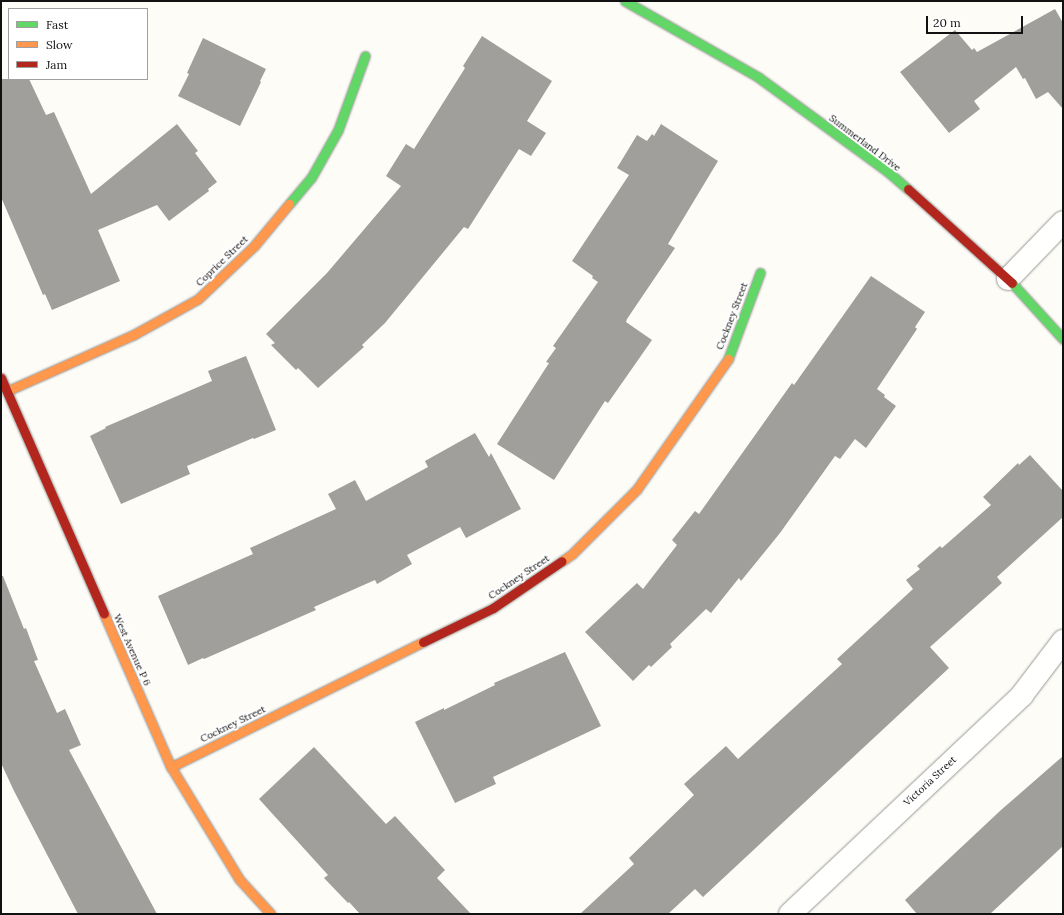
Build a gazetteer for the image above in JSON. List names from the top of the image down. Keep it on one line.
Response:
{"streets":{"street":["Summerland Drive","Coprice Street","Cockney Street","West Avenue P 6","Victoria Street"]},"crossings":[["Coprice Street","West Avenue P 6"],["Cockney Street","West Avenue P 6"]],"legend":["Fast","Slow","Jam"],"scale_bar":"20 m"}
